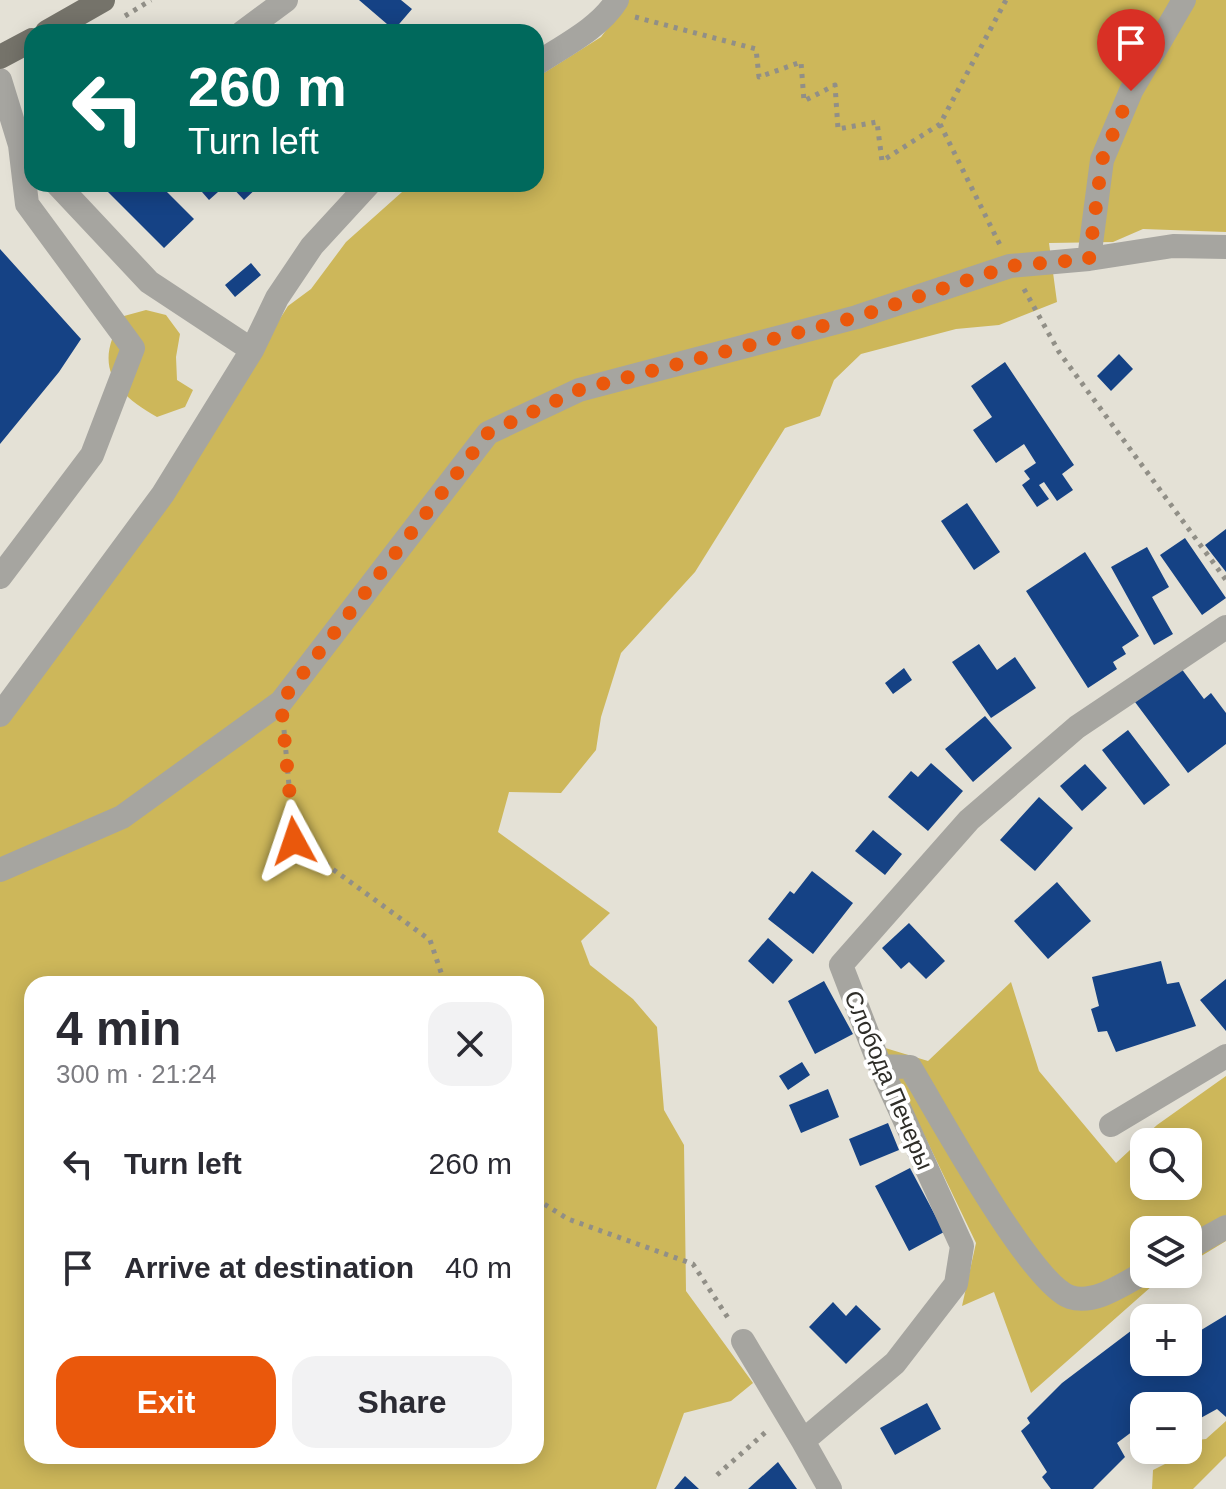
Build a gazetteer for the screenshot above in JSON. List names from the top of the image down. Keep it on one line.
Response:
{"streets":{"street":["Слобода Печеры"]},"page":{"turn":["260 m","Turn left"],"heading":["4 min","300 m · 21:24"],"list":[{"name":"Turn left","value":"260 m"},{"name":"Arrive at destination","value":"40 m"}],"map_buttons":["+","−"],"buttons":["Exit","Share"]}}
